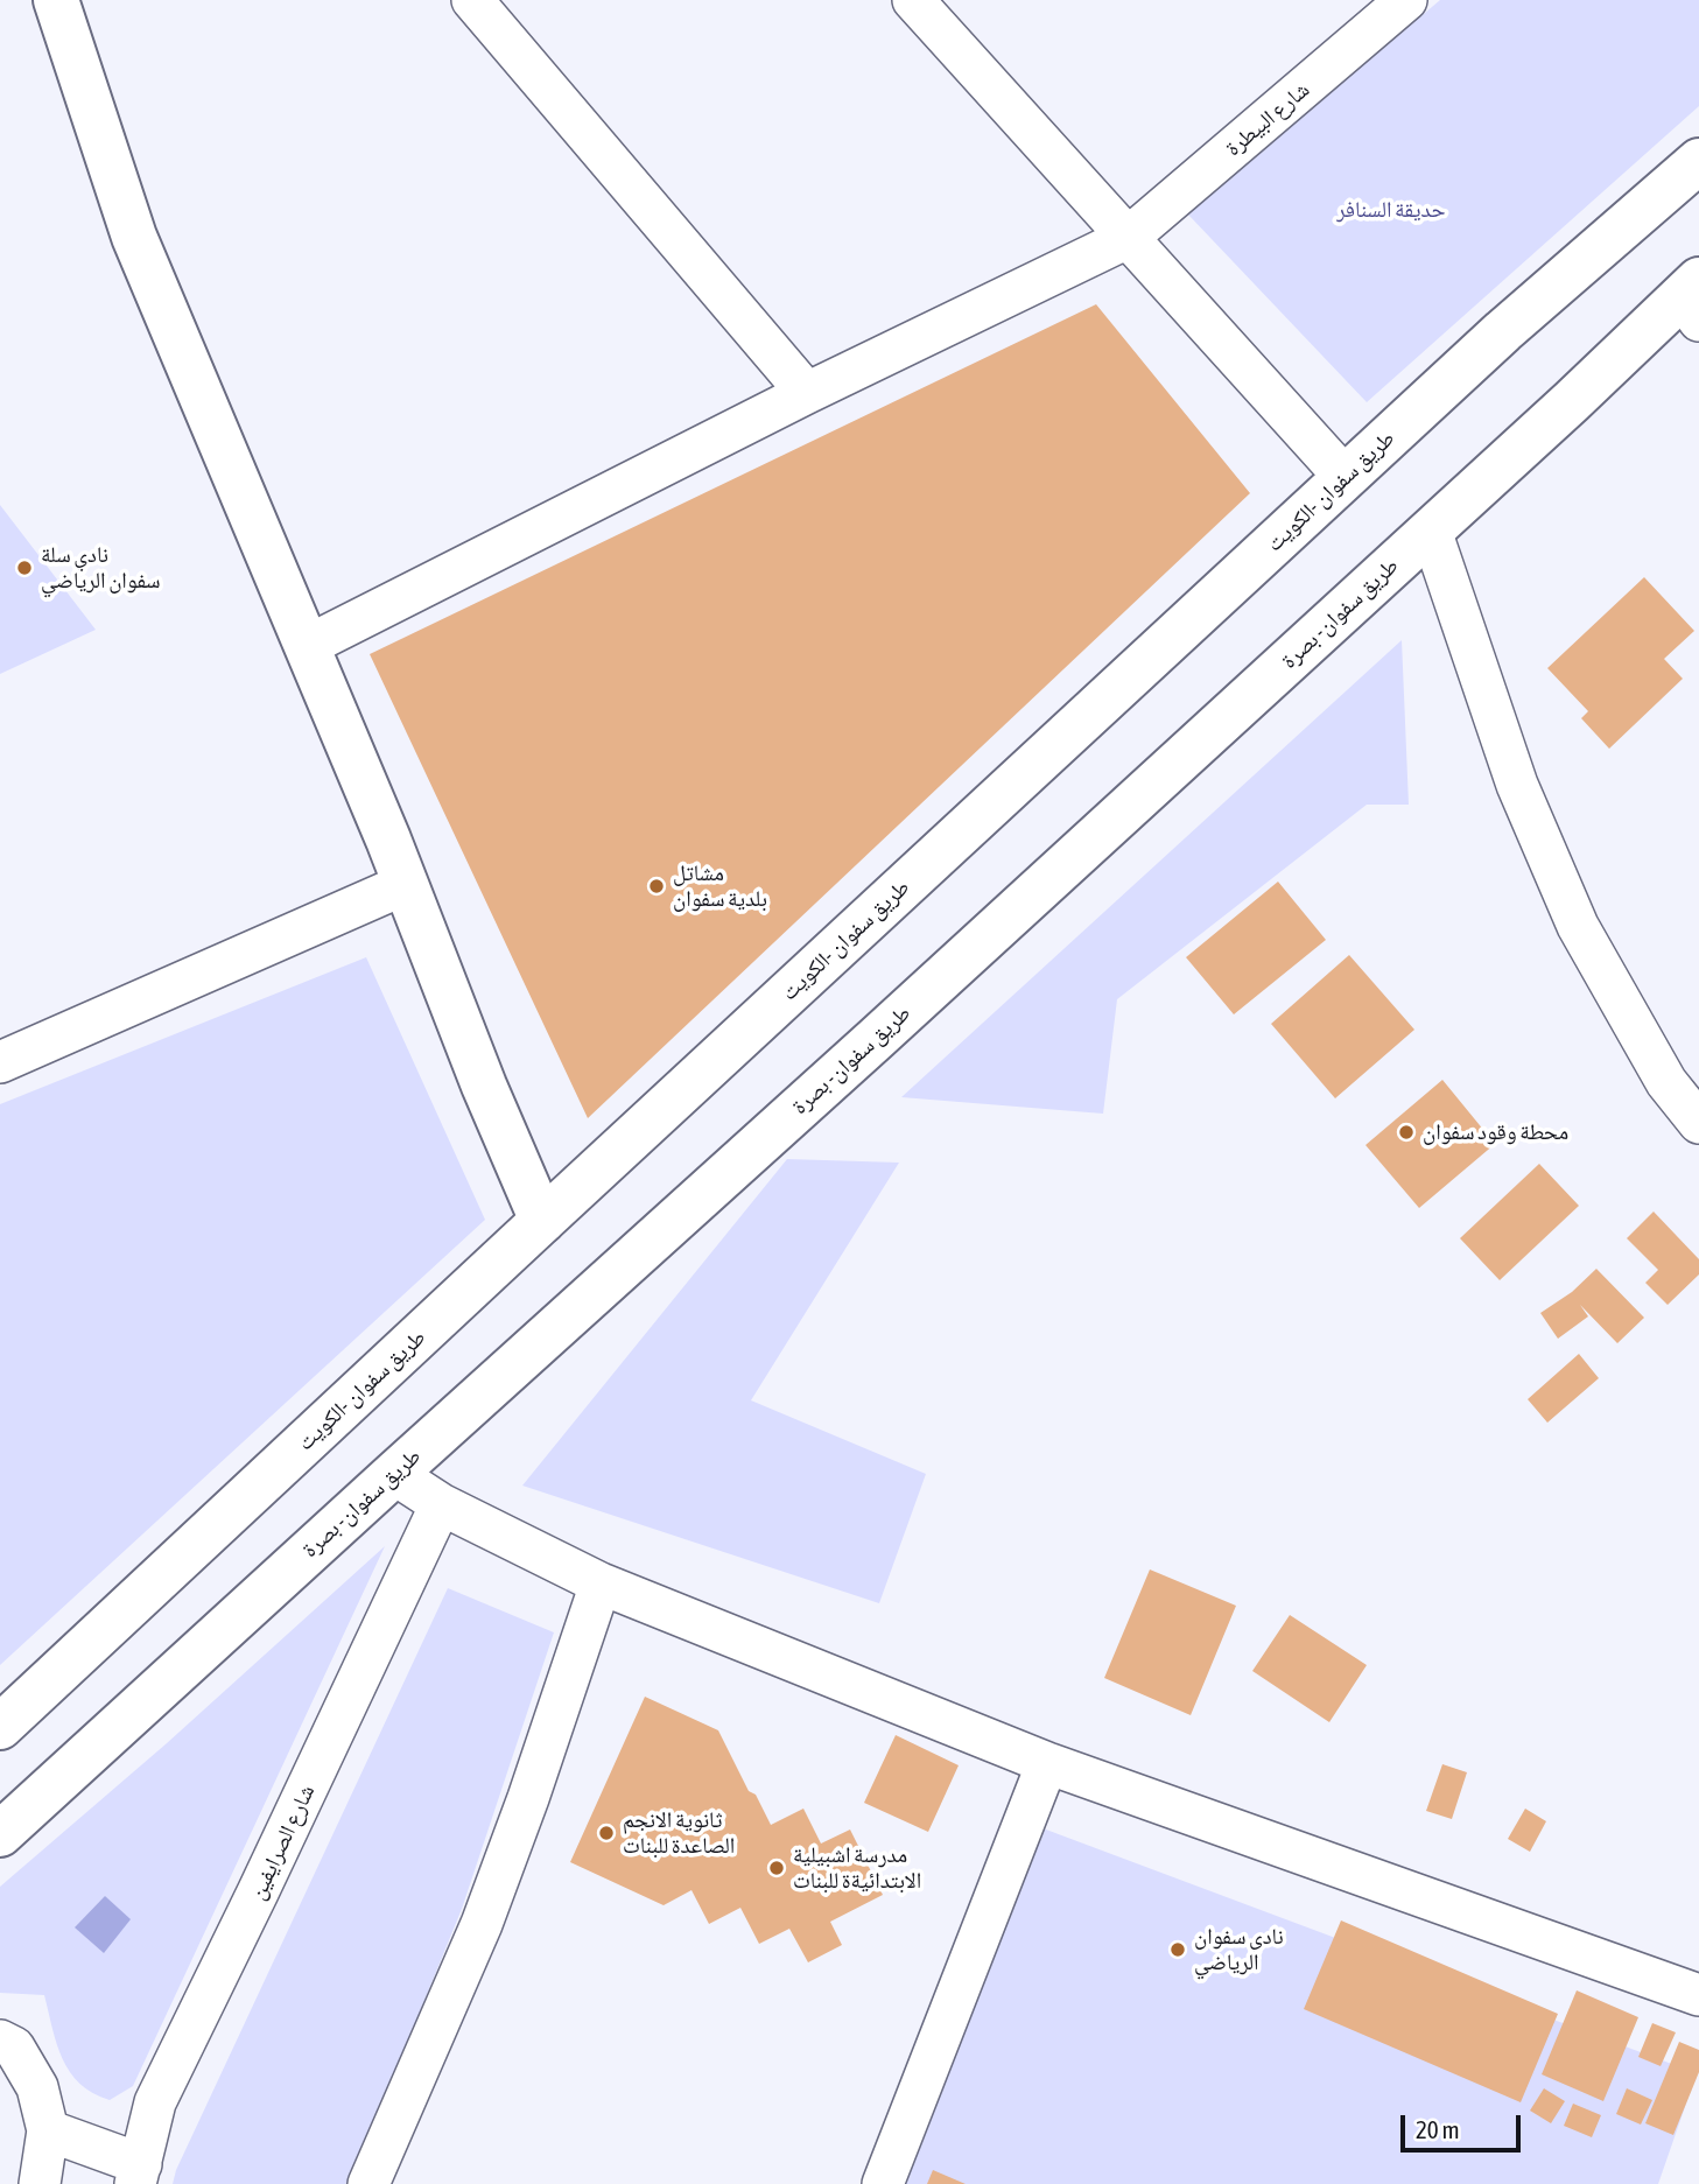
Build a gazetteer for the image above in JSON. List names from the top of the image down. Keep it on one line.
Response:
{"streets":{"main road":["طريق سفوان -الكويت","طريق سفوان- بصرة"],"street":["شارع البيطرة","شارع الصرايفين"]},"parks":["حديقة السنافر"],"places":["نادي سلة سفوان الرياضي","مشاتل بلدية سفوان","محطة وقود سفوان","ثانوية الانجم الصاعدة للبنات","مدرسة اشبيلية الابتدائيةة للبنات","نادي سفوان الرياضي"],"scale_bar":"20 m"}
